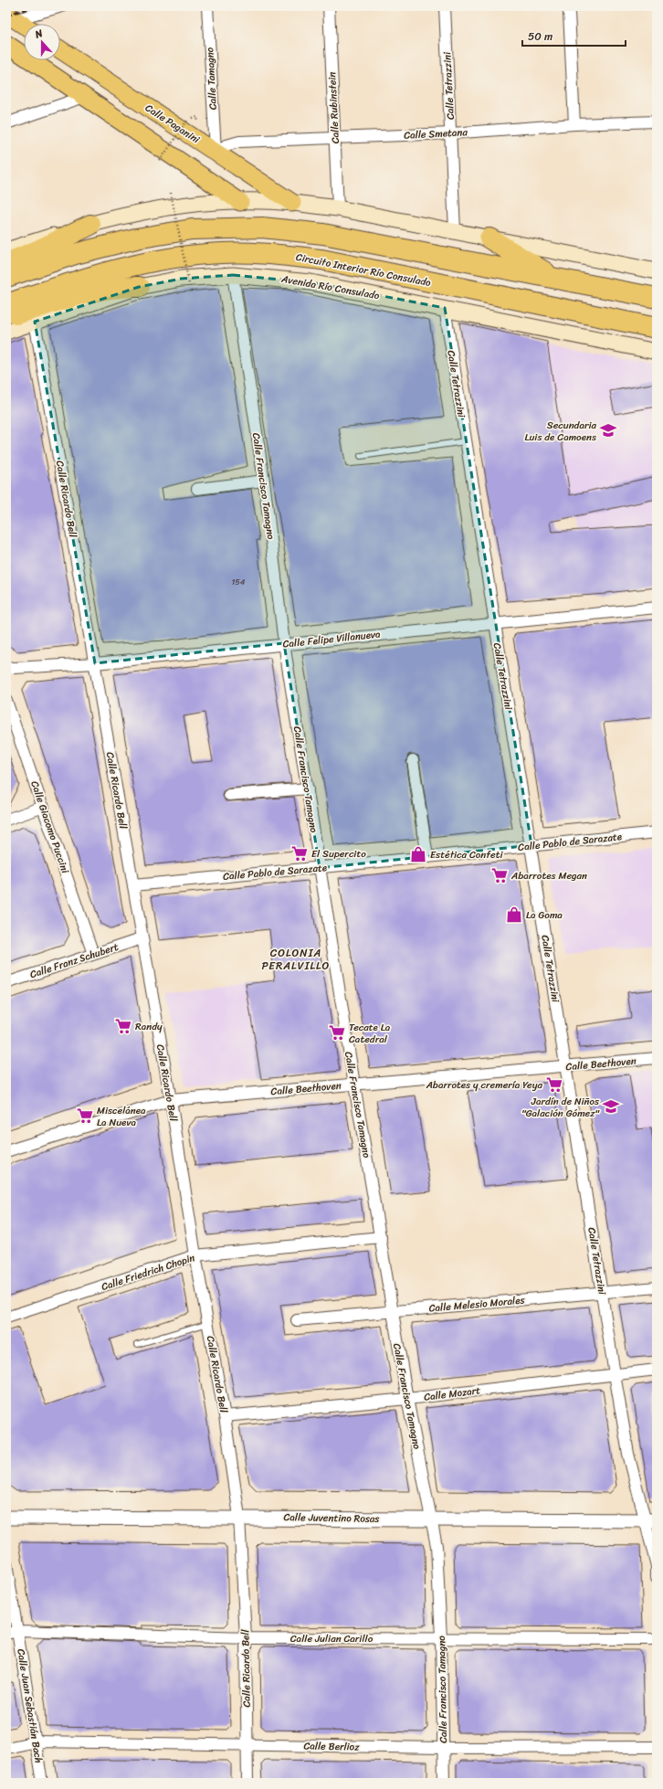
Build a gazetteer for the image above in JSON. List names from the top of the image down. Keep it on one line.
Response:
{"streets":{"highway":["Circuito Interior Río Consulado"],"main road":["Calle Paganini","Avenida Río Consulado"],"street":["Calle Tamagno","Calle Tetrazzini","Calle Rubinstein","Calle Smetana","Calle Francisco Tamagno","Calle Ricardo Bell","Calle Felipe Villanueva","Calle Giacomo Puccini","Calle Pablo de Sarazate","Calle Franz Schubert","Calle Beethoven","Calle Friedrich Chopin","Calle Melesio Morales","Calle Mozart","Calle Juventino Rosas","Calle Julian Carillo","Calle Juan Sebastián Bach","Calle Berlioz"]},"crossings":[["Calle Tamagno","Calle Paganini"],["Calle Tamagno","Calle Smetana"],["Calle Tetrazzini","Calle Smetana"],["Calle Tetrazzini","Avenida Río Consulado"],["Calle Tetrazzini","Calle Felipe Villanueva"],["Calle Tetrazzini","Calle Pablo de Sarazate"],["Calle Tetrazzini","Calle Beethoven"],["Calle Tetrazzini","Calle Melesio Morales"],["Calle Tetrazzini","Calle Mozart"],["Calle Tetrazzini","Calle Juventino Rosas"],["Calle Rubinstein","Calle Smetana"],["Calle Paganini","Calle Smetana"],["Avenida Río Consulado","Calle Francisco Tamagno"],["Avenida Río Consulado","Calle Ricardo Bell"],["Calle Francisco Tamagno","Calle Felipe Villanueva"],["Calle Francisco Tamagno","Calle Pablo de Sarazate"],["Calle Francisco Tamagno","Calle Beethoven"],["Calle Francisco Tamagno","Calle Friedrich Chopin"],["Calle Francisco Tamagno","Calle Melesio Morales"],["Calle Francisco Tamagno","Calle Mozart"],["Calle Francisco Tamagno","Calle Juventino Rosas"],["Calle Francisco Tamagno","Calle Julian Carillo"],["Calle Francisco Tamagno","Calle Berlioz"],["Calle Ricardo Bell","Calle Felipe Villanueva"],["Calle Ricardo Bell","Calle Pablo de Sarazate"],["Calle Ricardo Bell","Calle Franz Schubert"],["Calle Ricardo Bell","Calle Beethoven"],["Calle Ricardo Bell","Calle Friedrich Chopin"],["Calle Ricardo Bell","Calle Mozart"],["Calle Ricardo Bell","Calle Juventino Rosas"],["Calle Ricardo Bell","Calle Julian Carillo"],["Calle Ricardo Bell","Calle Berlioz"],["Calle Giacomo Puccini","Calle Franz Schubert"],["Calle Julian Carillo","Calle Juan Sebastián Bach"],["Calle Juan Sebastián Bach","Calle Berlioz"]],"districts":["COLONIA PERALVILLO"],"places":{"school or university":["Secundaria Luis de Camoens","Jardín de Niños \"Galación Gómez\""],"supermarket":["El Supercito","Abarrotes Megan","Randy","Tecate La Catedral","Abarrotes y cremería Yeya","Miscelánea La Nueva"],"shop":["Estética Confeti","La Goma"]},"house_numbers":["154"],"scale_bar":"50 m","north":"top"}
